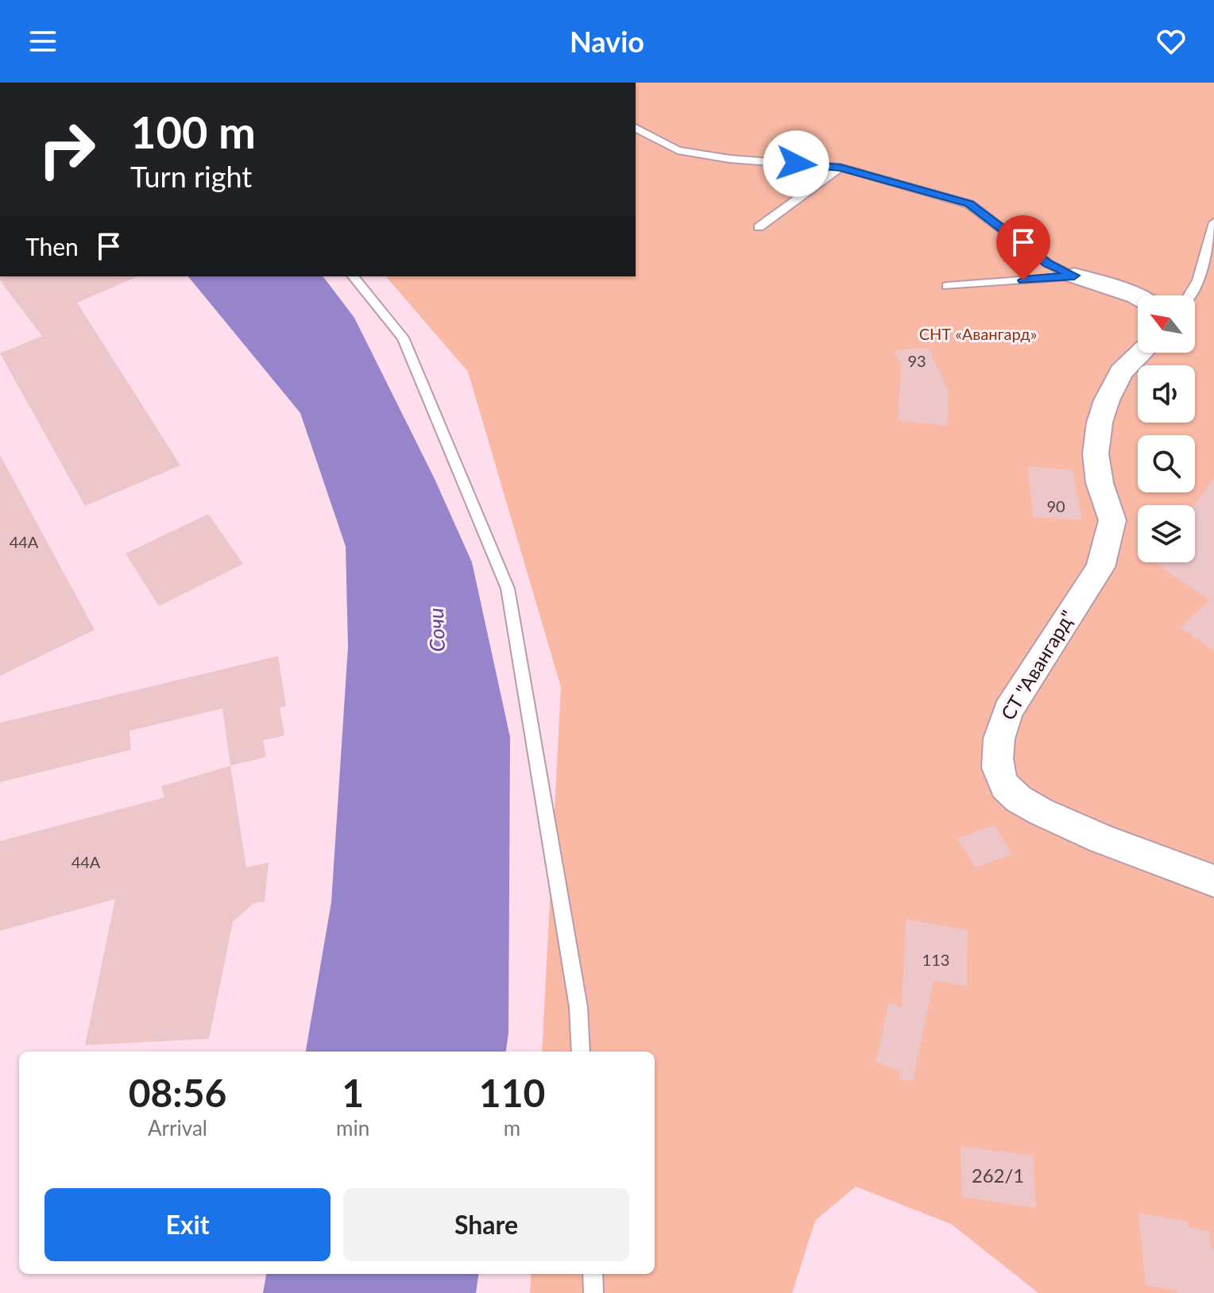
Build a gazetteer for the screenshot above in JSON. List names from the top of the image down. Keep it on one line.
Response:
{"streets":{"street":["СТ \"Авангард\""]},"water":["Сочи"],"parks":["СНТ «Авангард»"],"house_numbers":["93","90","44А","44А","113","262/1"],"north":"top left","page":{"header":"Navio","turn":["100 m","Turn right"],"then":"Then","eta":["08:56","Arrival","1","min","110","m"],"buttons":["Exit","Share"]}}
